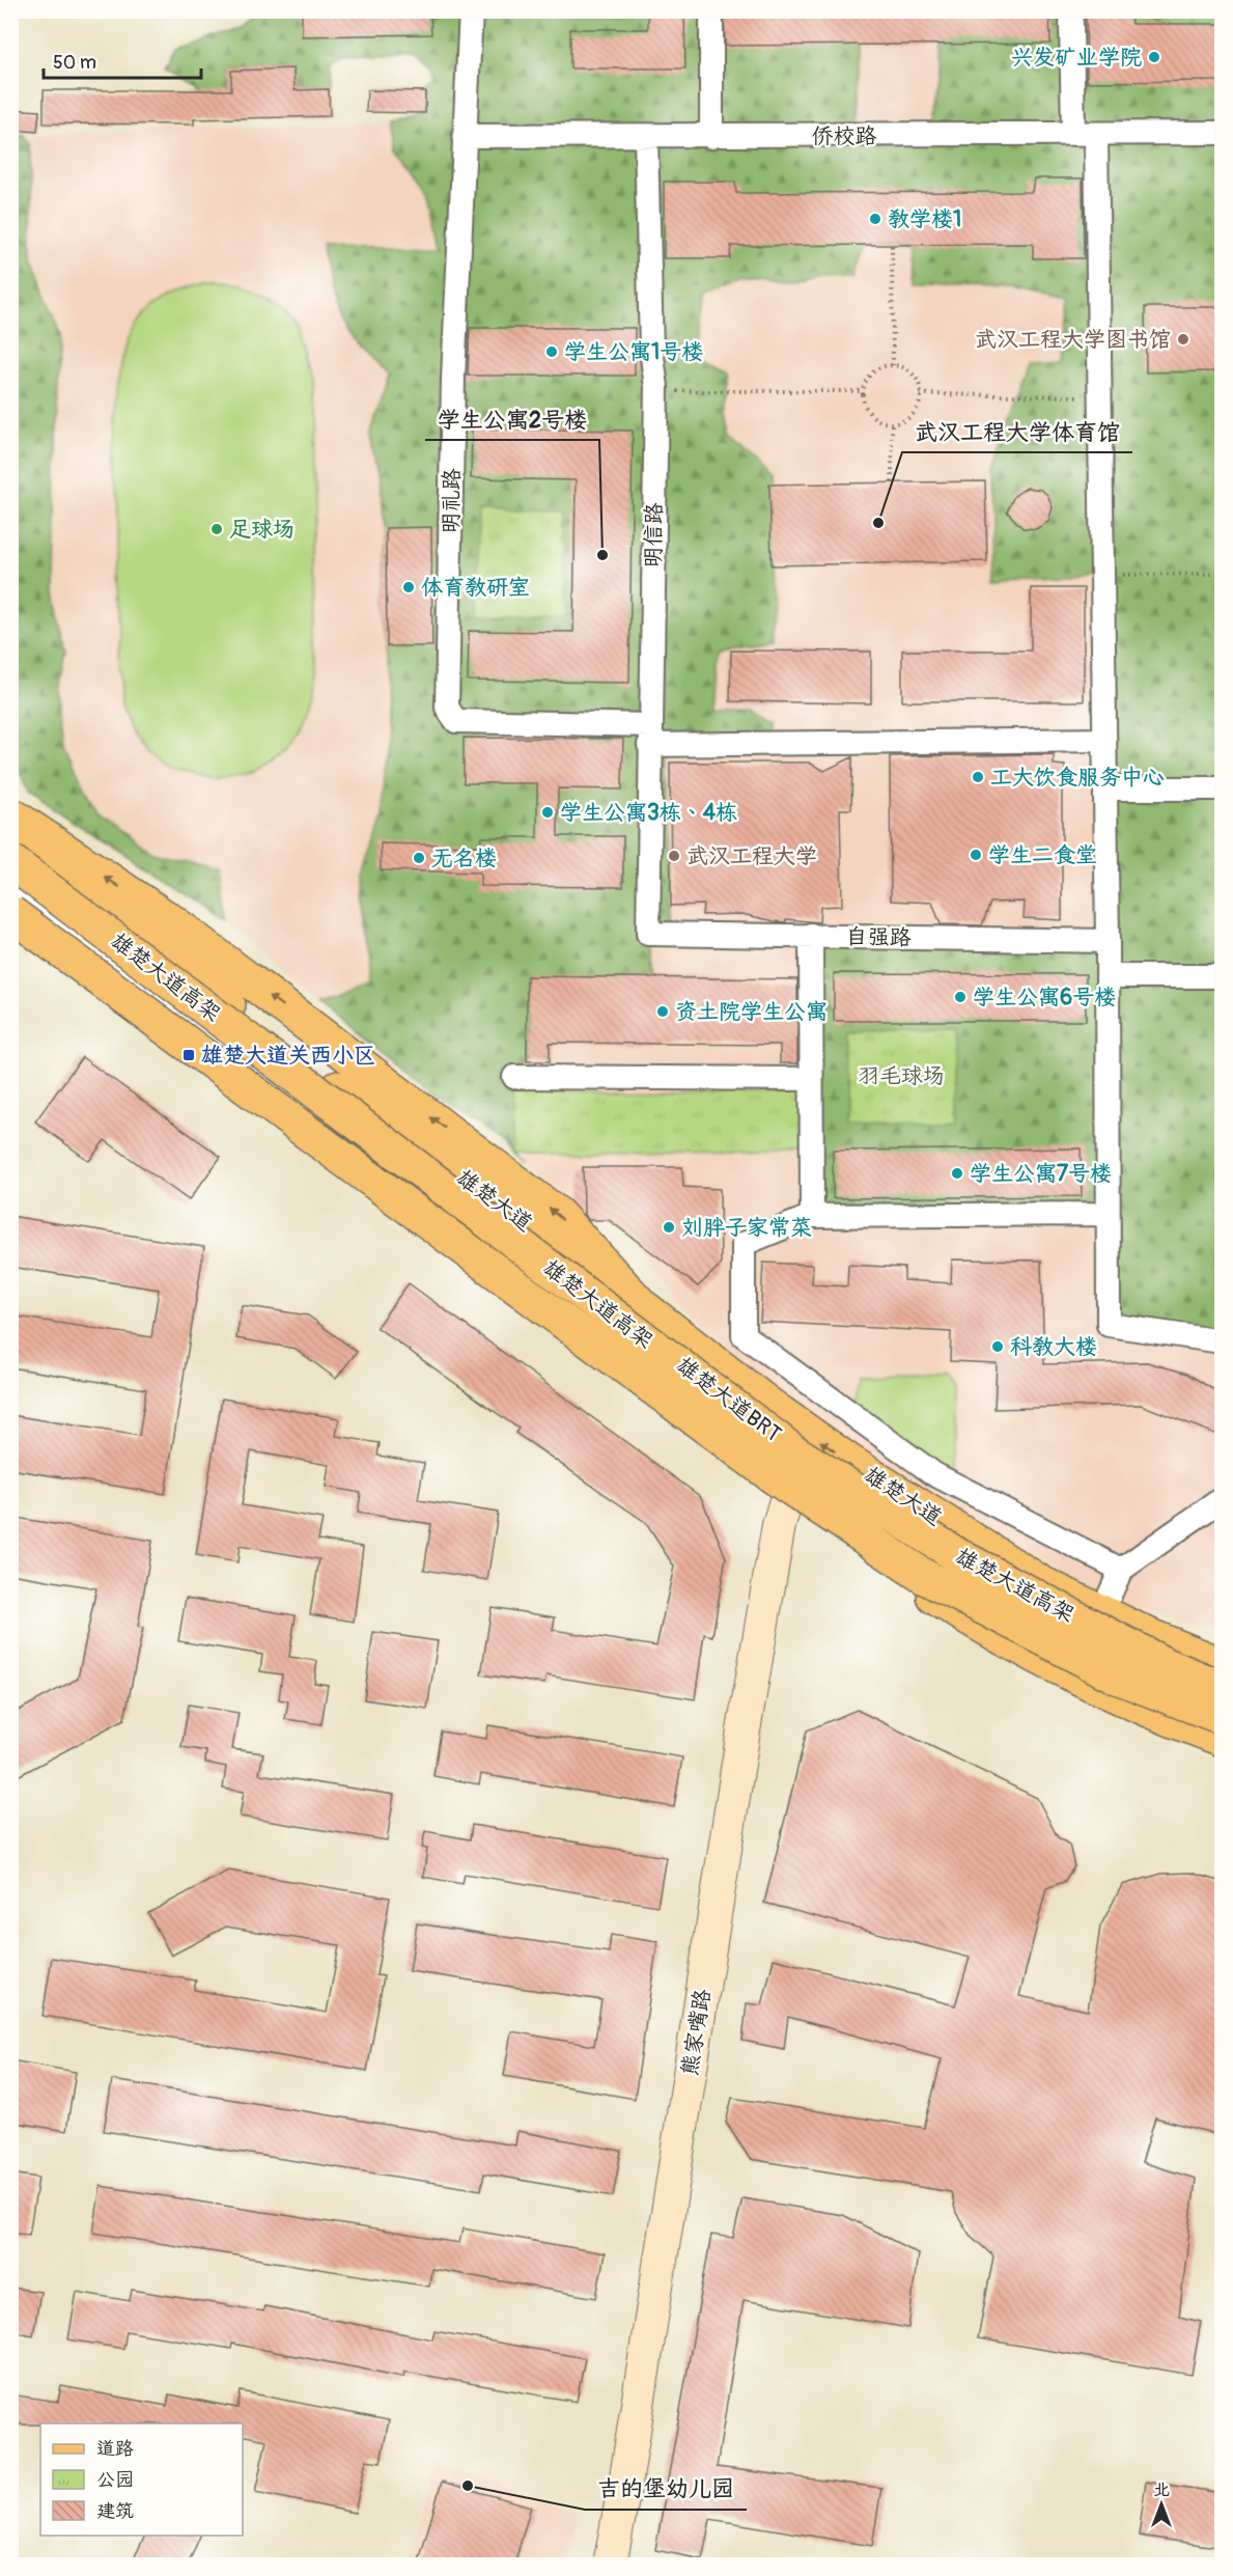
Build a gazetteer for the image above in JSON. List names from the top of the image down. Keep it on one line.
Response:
{"streets":{"main road":["雄楚大道高架","雄楚大道"],"street":["侨校路","明礼路","明信路","自强路","熊家嘴路"]},"crossings":[["侨校路","明礼路"],["侨校路","明信路"],["明礼路","明信路"],["明信路","自强路"]],"parks":["羽毛球场"],"places":{"other":["兴发矿业学院","教学楼1","武汉工程大学图书馆","学生公寓1号楼","武汉工程大学体育馆","足球场","学生公寓2号楼","体育教研室","工大饮食服务中心","学生公寓3栋、4栋","学生二食堂","武汉工程大学","无名楼","学生公寓6号楼","资土院学生公寓","学生公寓7号楼","刘胖子家常菜","科教大楼","吉的堡幼儿园"],"transit":["雄楚大道关西小区"]},"legend":["道路","公园","建筑"],"scale_bar":"50 m","north":"top"}
